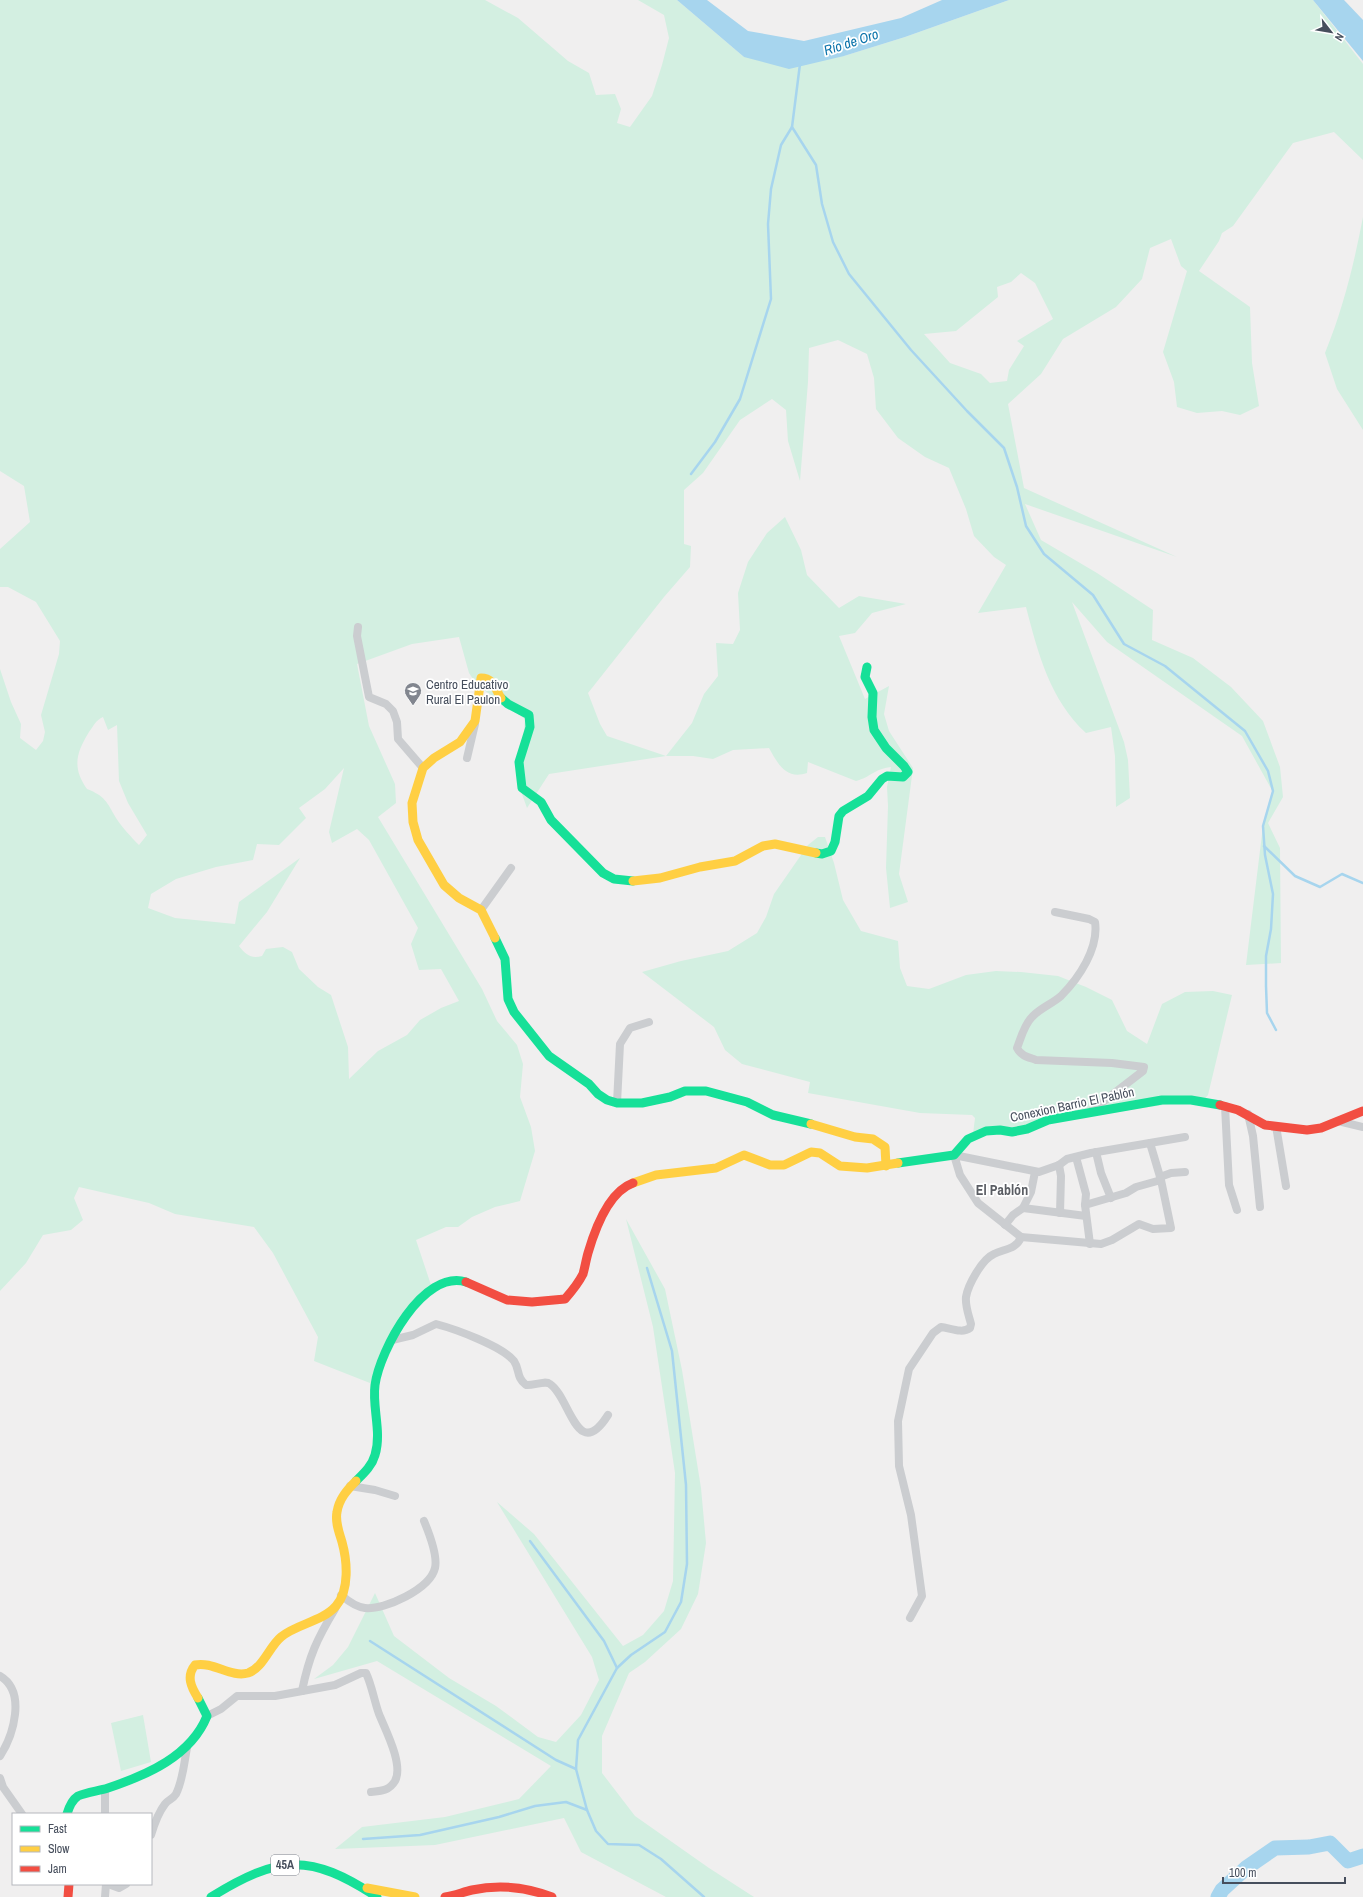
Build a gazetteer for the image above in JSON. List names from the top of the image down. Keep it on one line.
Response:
{"streets":{"main road":["Conexion Barrio El Pablón","45A"]},"districts":["El Pablón"],"water":["Río de Oro"],"places":{"school or university":["Centro Educativo Rural El Paulon"]},"legend":["Fast","Slow","Jam"],"scale_bar":"100 m","north":"bottom right"}
